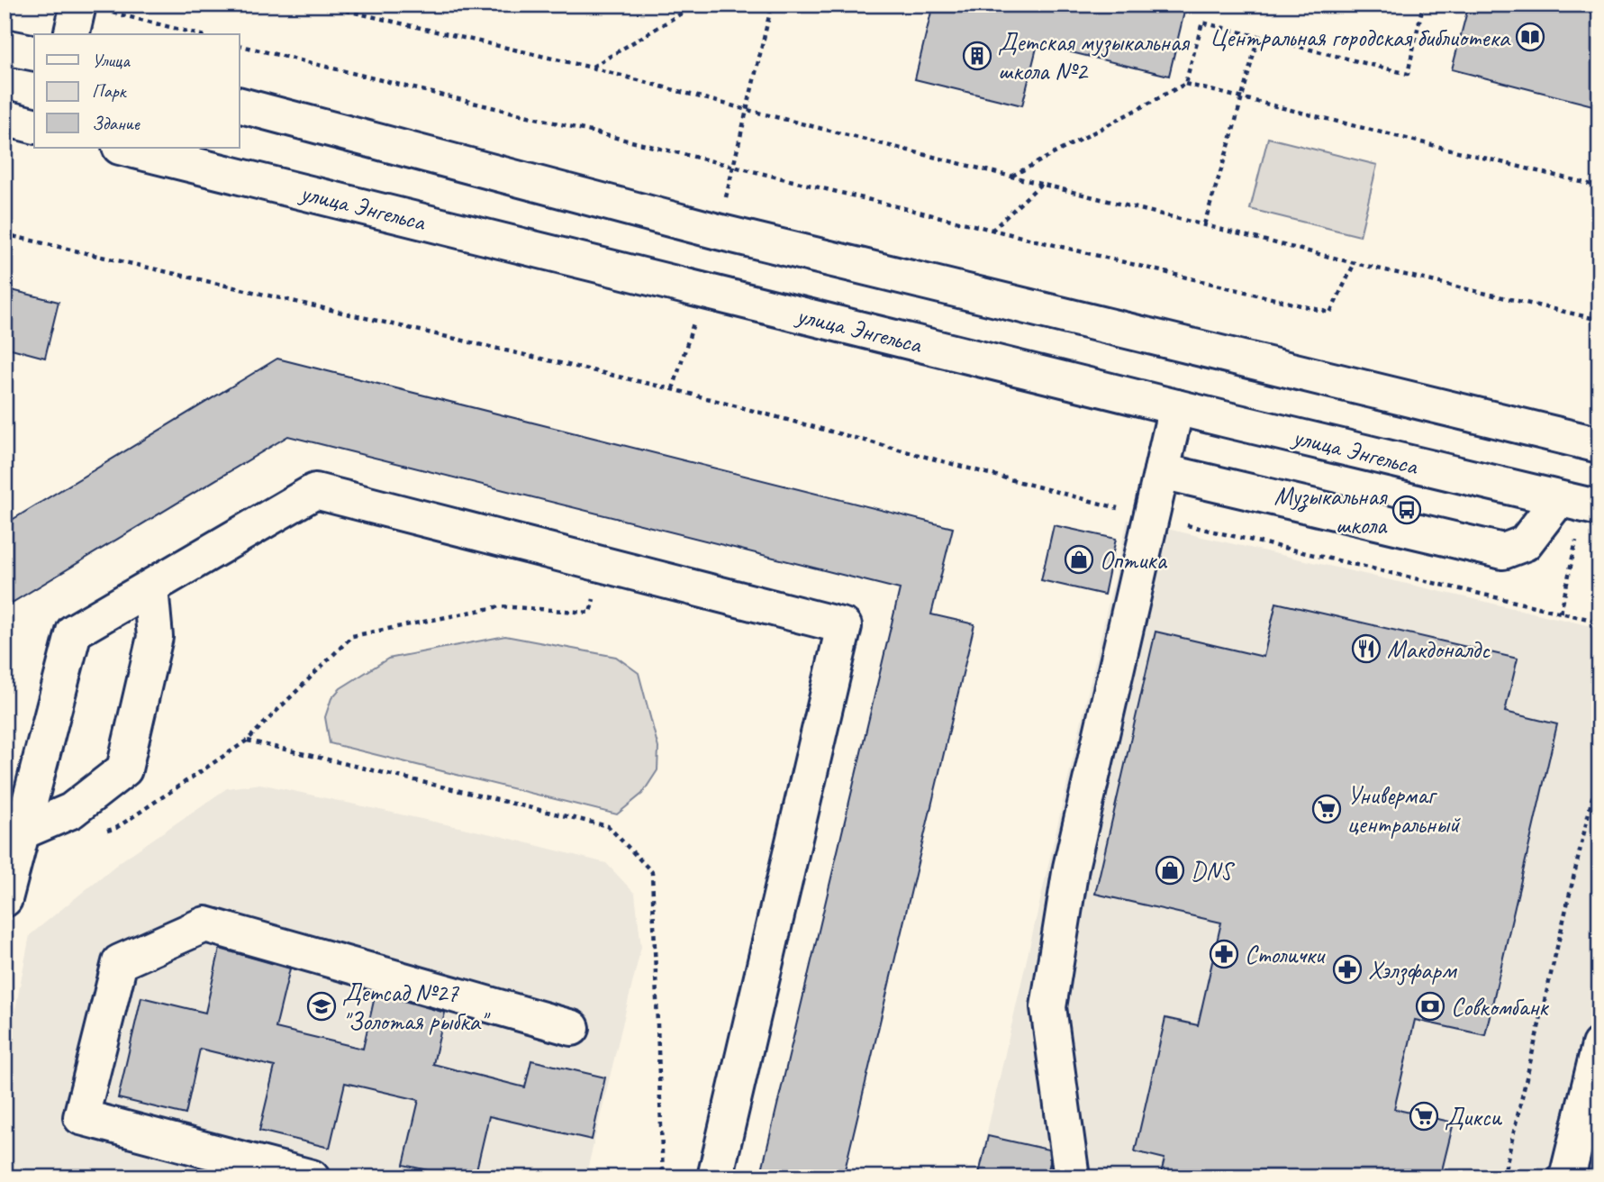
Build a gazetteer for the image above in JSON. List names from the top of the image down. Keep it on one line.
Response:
{"streets":{"main road":["улица Энгельса"]},"places":{"library":["Центральная городская библиотека"],"building":["Детская музыкальная школа №2"],"bus stop":["Музыкальная школа"],"shop":["Оптика","DNS"],"restaurant":["Макдоналдс"],"supermarket":["Универмаг центральный","Дикси"],"pharmacy":["Столички","Хэлзфарм"],"school or university":["Детсад №27 \"Золотая рыбка\""],"bank":["Совкомбанк"]},"legend":["Улица","Парк","Здание"]}
